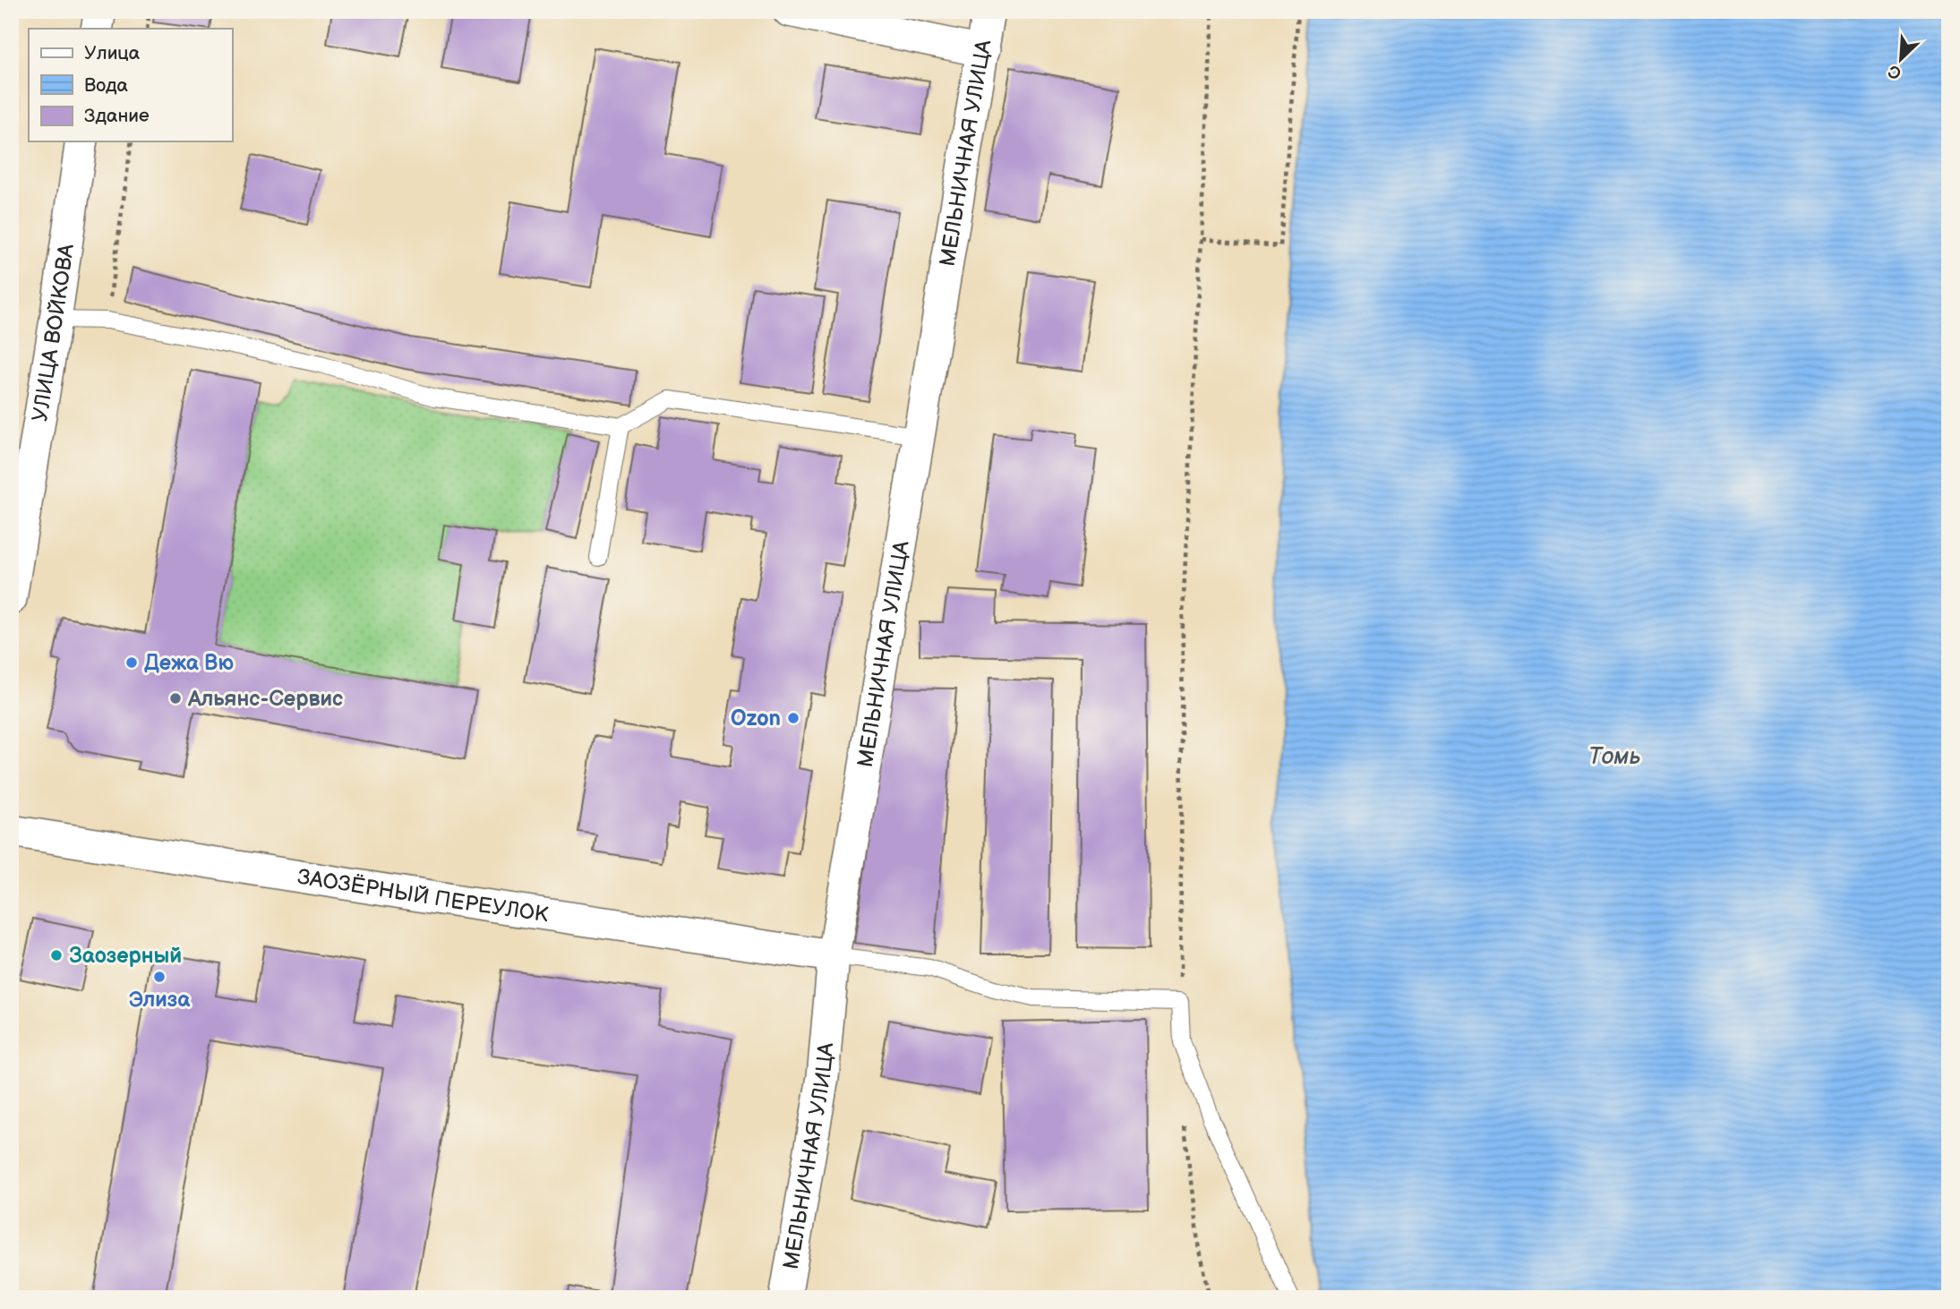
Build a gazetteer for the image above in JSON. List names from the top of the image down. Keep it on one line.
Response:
{"streets":{"street":["МЕЛЬНИЧНАЯ УЛИЦА","УЛИЦА ВОЙКОВА","ЗАОЗЁРНЫЙ ПЕРЕУЛОК"]},"crossings":[["МЕЛЬНИЧНАЯ УЛИЦА","ЗАОЗЁРНЫЙ ПЕРЕУЛОК"]],"water":["Томь"],"places":["Дежа Вю","Альянс-Сервис","Ozon","Заозерный","Элиза"],"legend":["Улица","Вода","Здание"],"north":"bottom left"}
